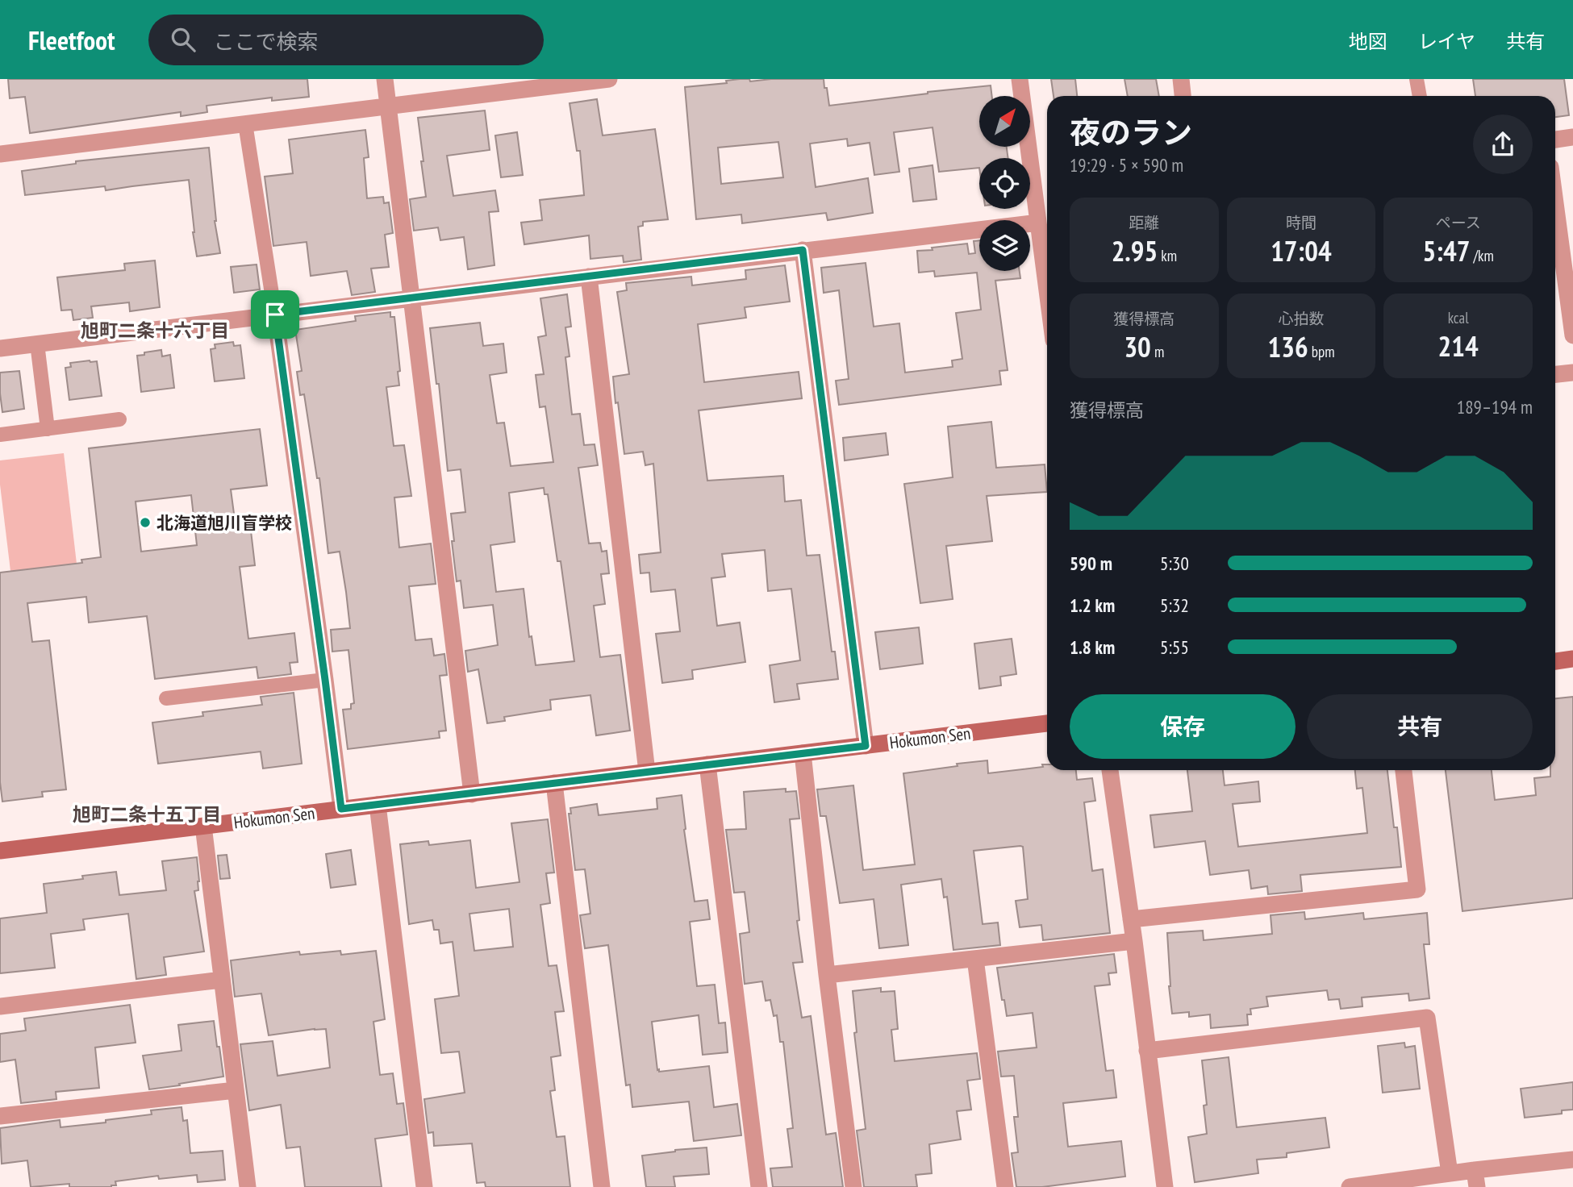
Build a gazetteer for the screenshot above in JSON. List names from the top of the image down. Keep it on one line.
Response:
{"streets":{"street":["Hokumon Sen"]},"districts":["旭町二条十六丁目","旭町二条十五丁目"],"places":["北海道旭川盲学校"],"north":"top right","page":{"header":"Fleetfoot","search":"ここで検索","nav":["地図","レイヤ","共有"],"heading":["夜のラン","19:29 · 5 × 590 m"],"stats":[["距離","2.95 km"],["時間","17:04"],["ペース","5:47 /km"],["獲得標高","30 m"],["心拍数","136 bpm"],["kcal","214"]],"chart":["獲得標高","189–194 m"],"list":[{"name":"590 m","note":"5:30"},{"name":"1.2 km","note":"5:32"},{"name":"1.8 km","note":"5:55"}],"buttons":["保存","共有"]}}
